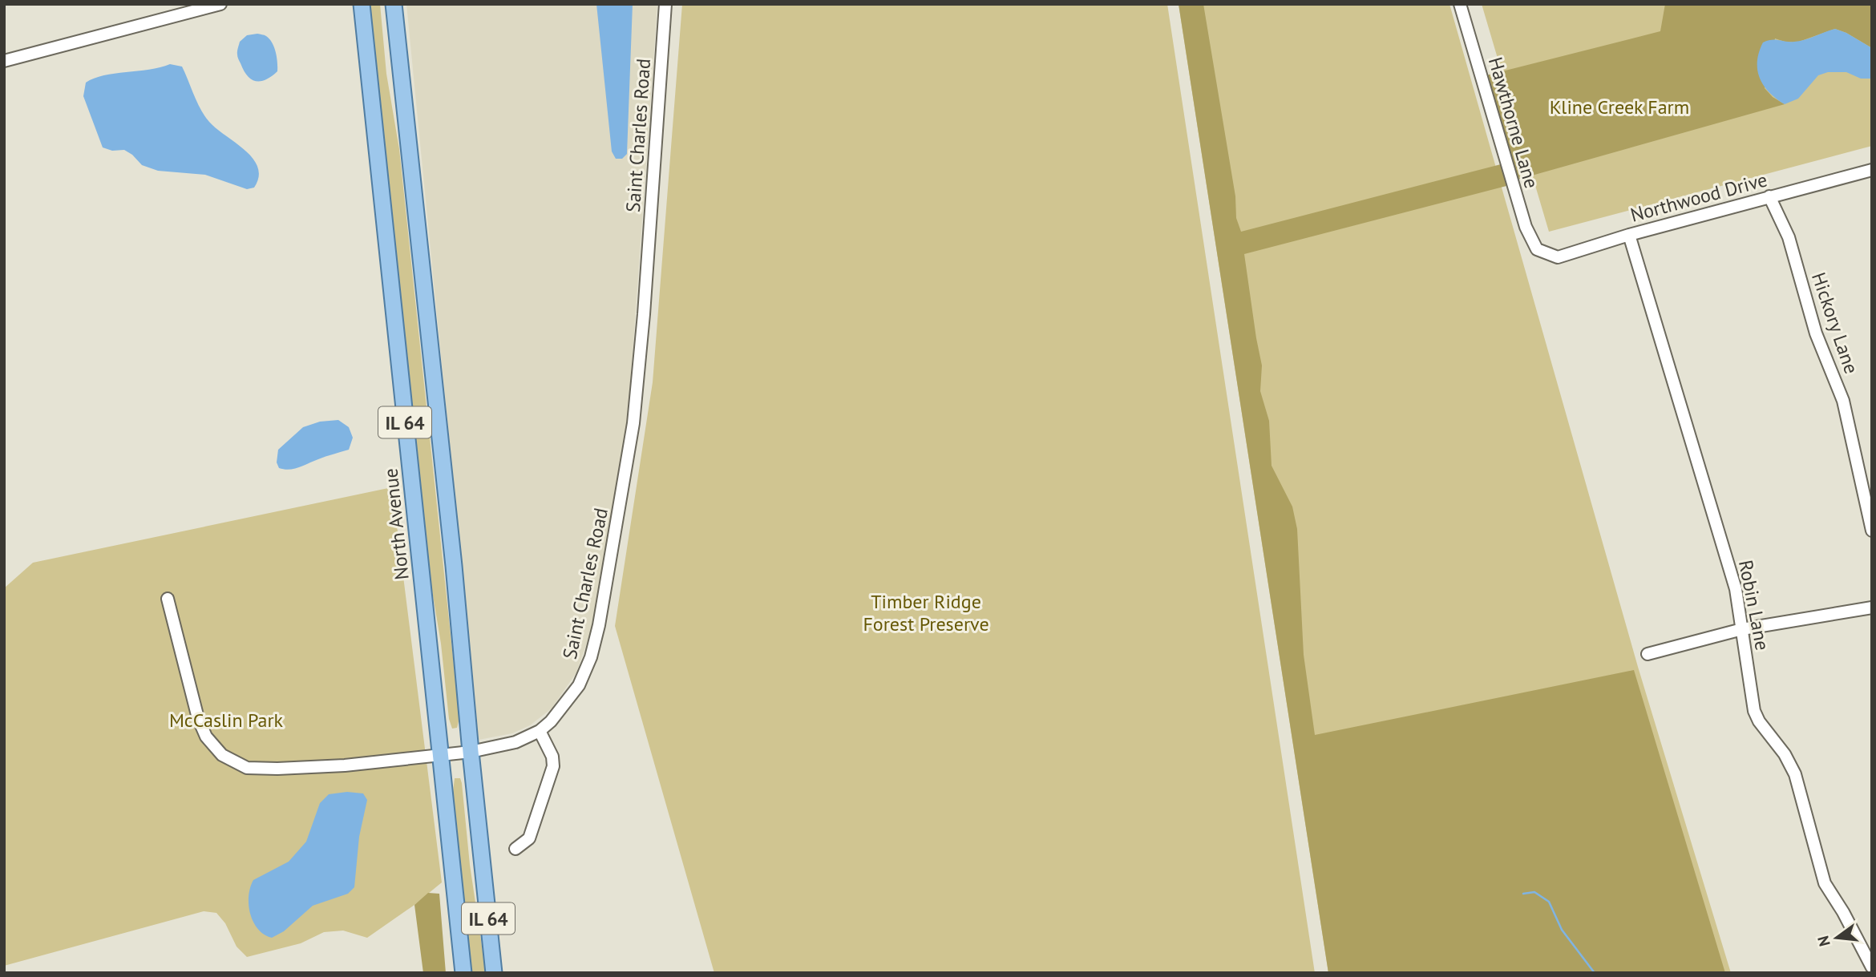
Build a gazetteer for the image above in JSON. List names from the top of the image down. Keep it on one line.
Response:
{"streets":{"main road":["IL 64","North Avenue"],"street":["Hawthorne Lane","Saint Charles Road","Northwood Drive","Hickory Lane","Robin Lane"]},"crossings":[["Hawthorne Lane","Northwood Drive"],["Saint Charles Road","IL 64"],["Saint Charles Road","North Avenue"],["Northwood Drive","Hickory Lane"],["Northwood Drive","Robin Lane"]],"parks":["Kline Creek Farm","Timber Ridge Forest Preserve","McCaslin Park"],"north":"left"}
